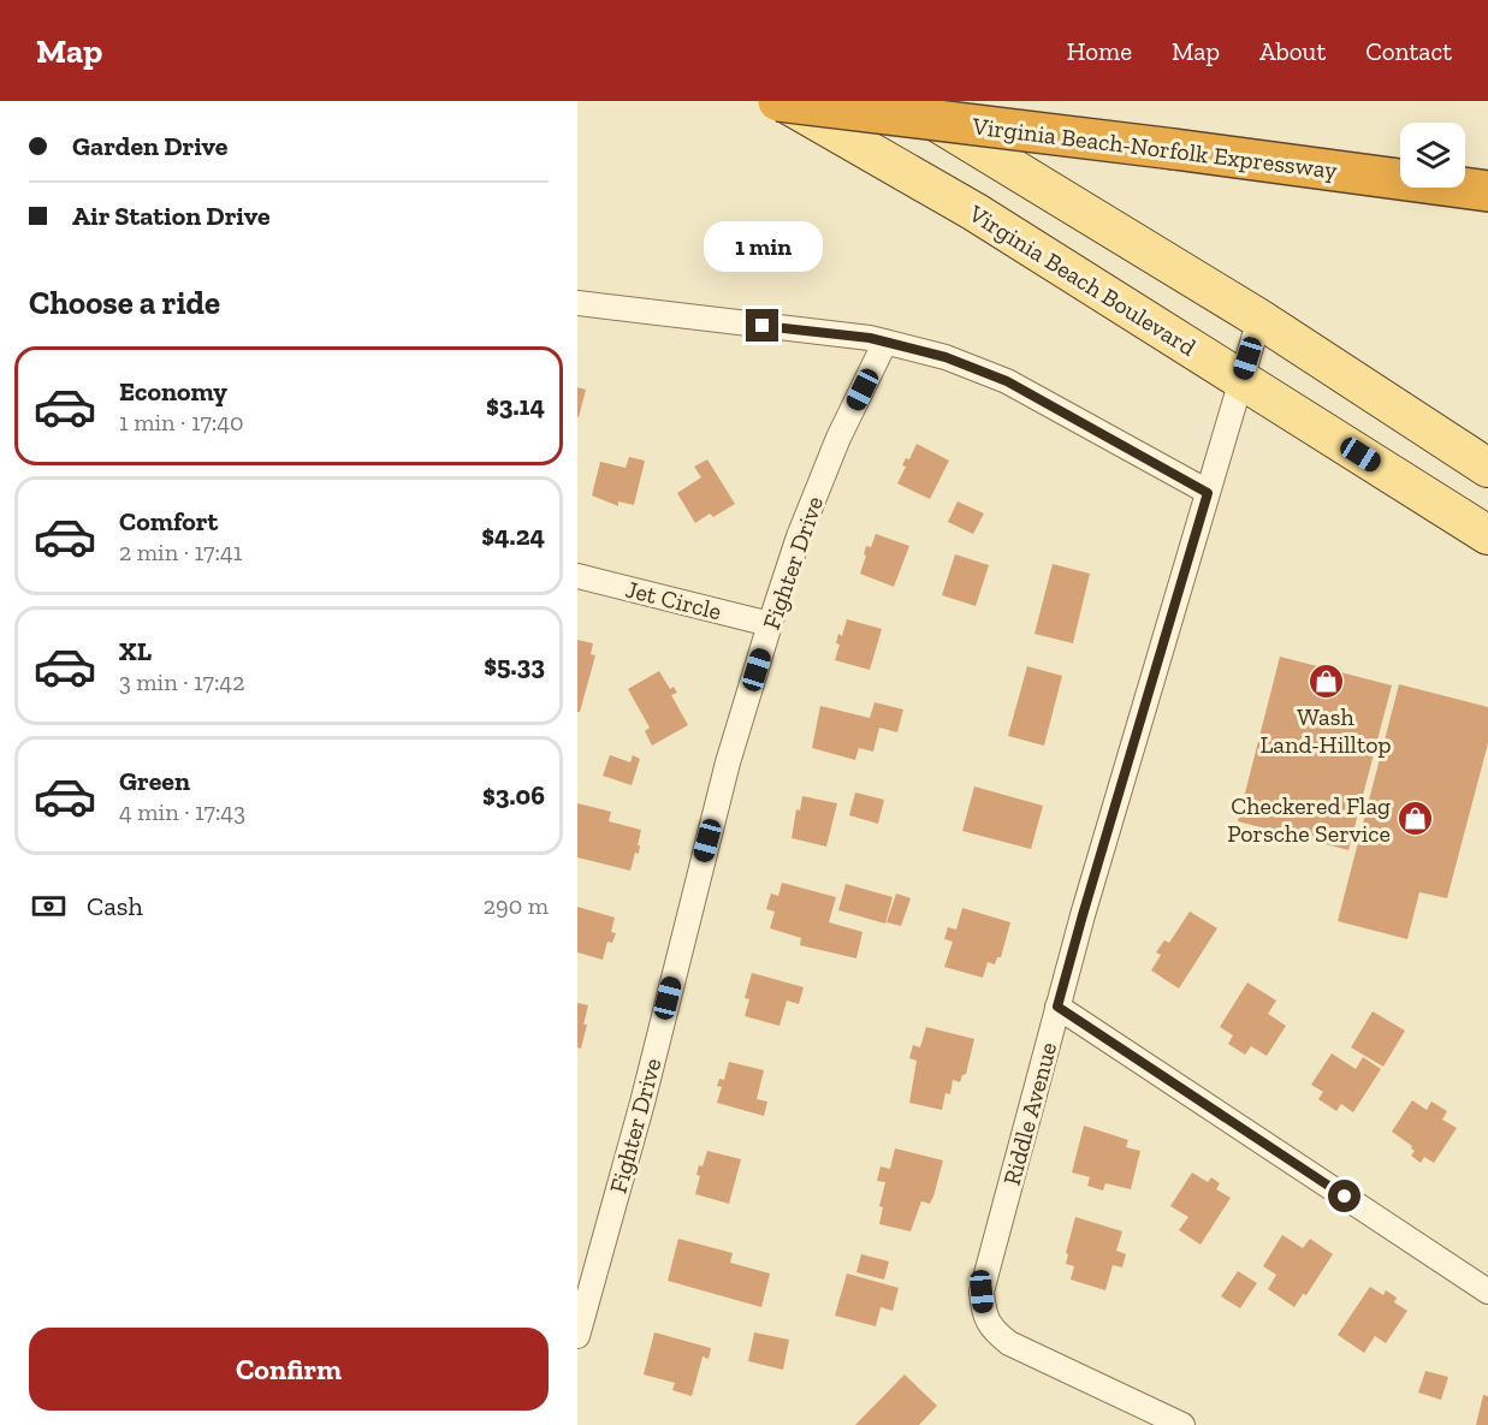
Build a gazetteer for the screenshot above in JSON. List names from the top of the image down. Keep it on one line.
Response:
{"streets":{"highway":["Virginia Beach-Norfolk Expressway"],"main road":["Virginia Beach Boulevard"],"street":["Fighter Drive","Jet Circle","Riddle Avenue"]},"crossings":[["Virginia Beach-Norfolk Expressway","Virginia Beach Boulevard"],["Virginia Beach Boulevard","Riddle Avenue"],["Fighter Drive","Jet Circle"]],"places":{"shop":["Wash Land-Hilltop","Checkered Flag Porsche Service"]},"page":{"header":"Map","nav":["Home","Map","About","Contact"],"banner":["Garden Drive","Air Station Drive"],"bubble":"1 min","heading":"Choose a ride","list":[{"name":"Economy","note":"1 min · 17:40","value":"$3.14"},{"name":"Comfort","note":"2 min · 17:41","value":"$4.24"},{"name":"XL","note":"3 min · 17:42","value":"$5.33"},{"name":"Green","note":"4 min · 17:43","value":"$3.06"}],"pay":["Cash","290 m"],"buttons":"Confirm"}}
